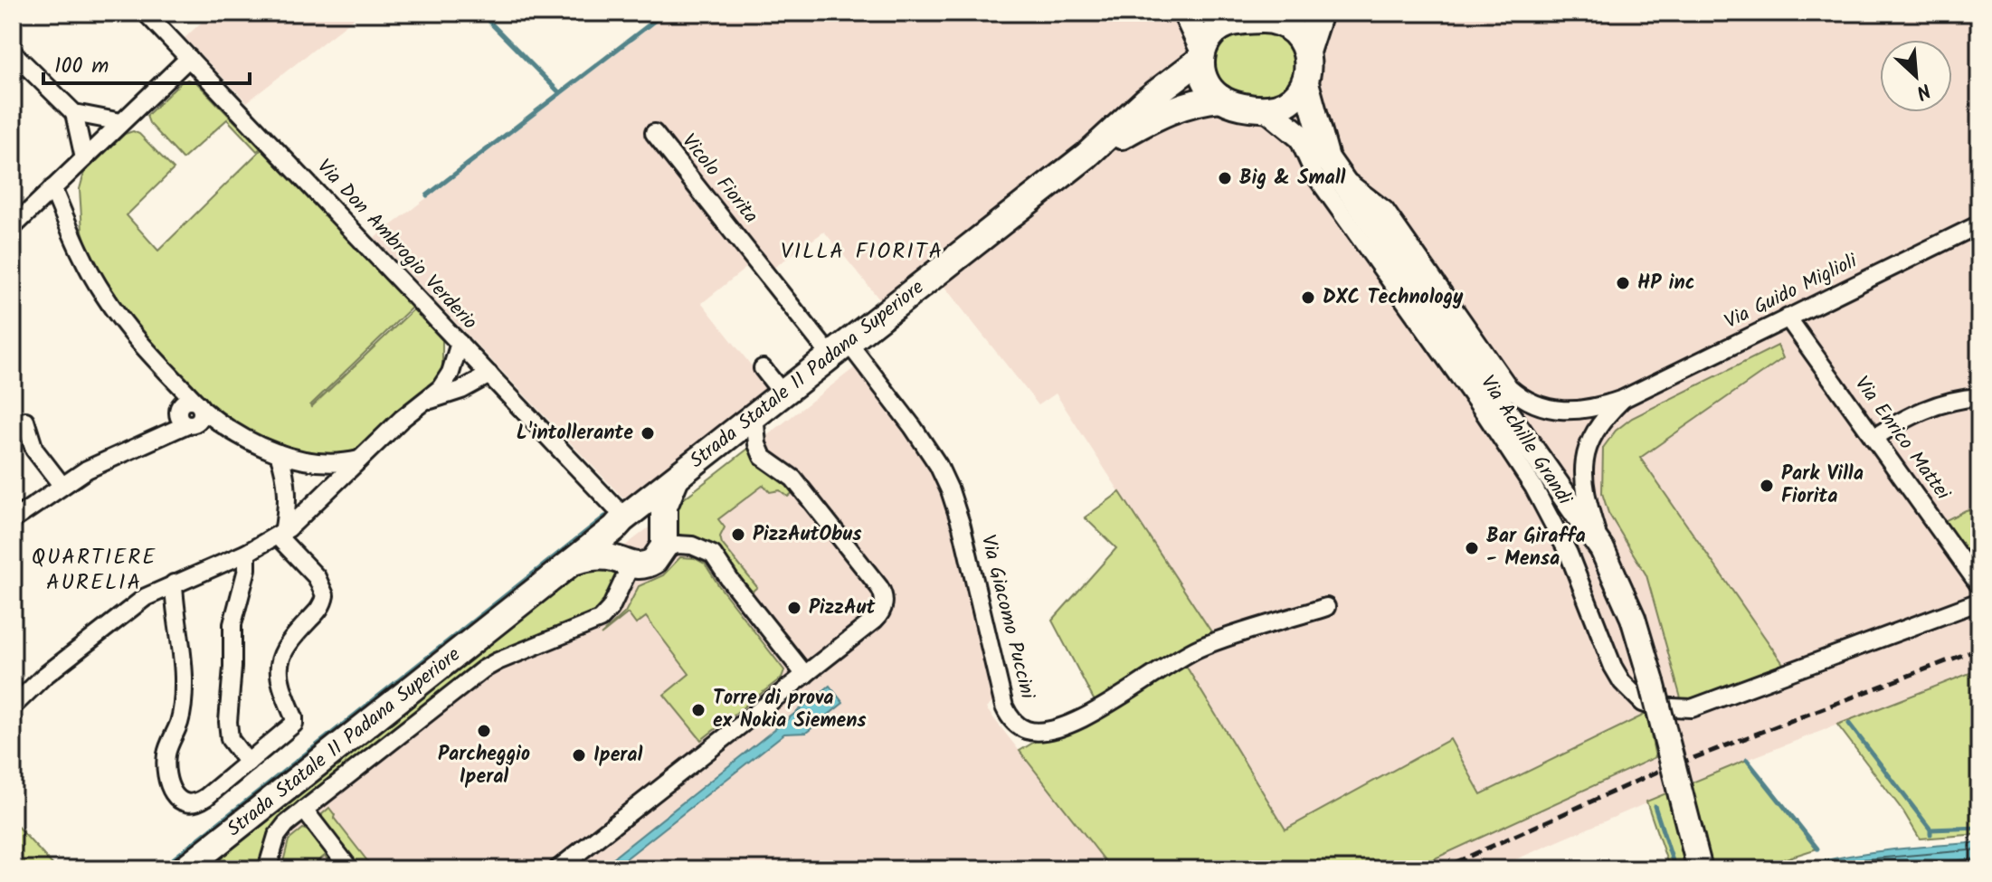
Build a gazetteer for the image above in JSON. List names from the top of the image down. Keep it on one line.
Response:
{"streets":{"main road":["Strada Statale 11 Padana Superiore"],"street":["Vicolo Fiorita","Via Don Ambrogio Verderio","Via Guido Miglioli","Via Enrico Mattei","Via Achille Grandi","Via Giacomo Puccini"]},"crossings":[["Vicolo Fiorita","Strada Statale 11 Padana Superiore"],["Vicolo Fiorita","Via Giacomo Puccini"],["Via Don Ambrogio Verderio","Strada Statale 11 Padana Superiore"],["Via Guido Miglioli","Via Enrico Mattei"],["Strada Statale 11 Padana Superiore","Via Giacomo Puccini"]],"districts":["VILLA FIORITA","QUARTIERE AURELIA"],"places":["Big & Small","HP inc","DXC Technology","L'intollerante","Park Villa Fiorita","PizzAutObus","Bar Giraffa - Mensa","PizzAut","Torre di prova ex Nokia Siemens","Parcheggio Iperal","Iperal"],"scale_bar":"100 m","north":"bottom right"}
